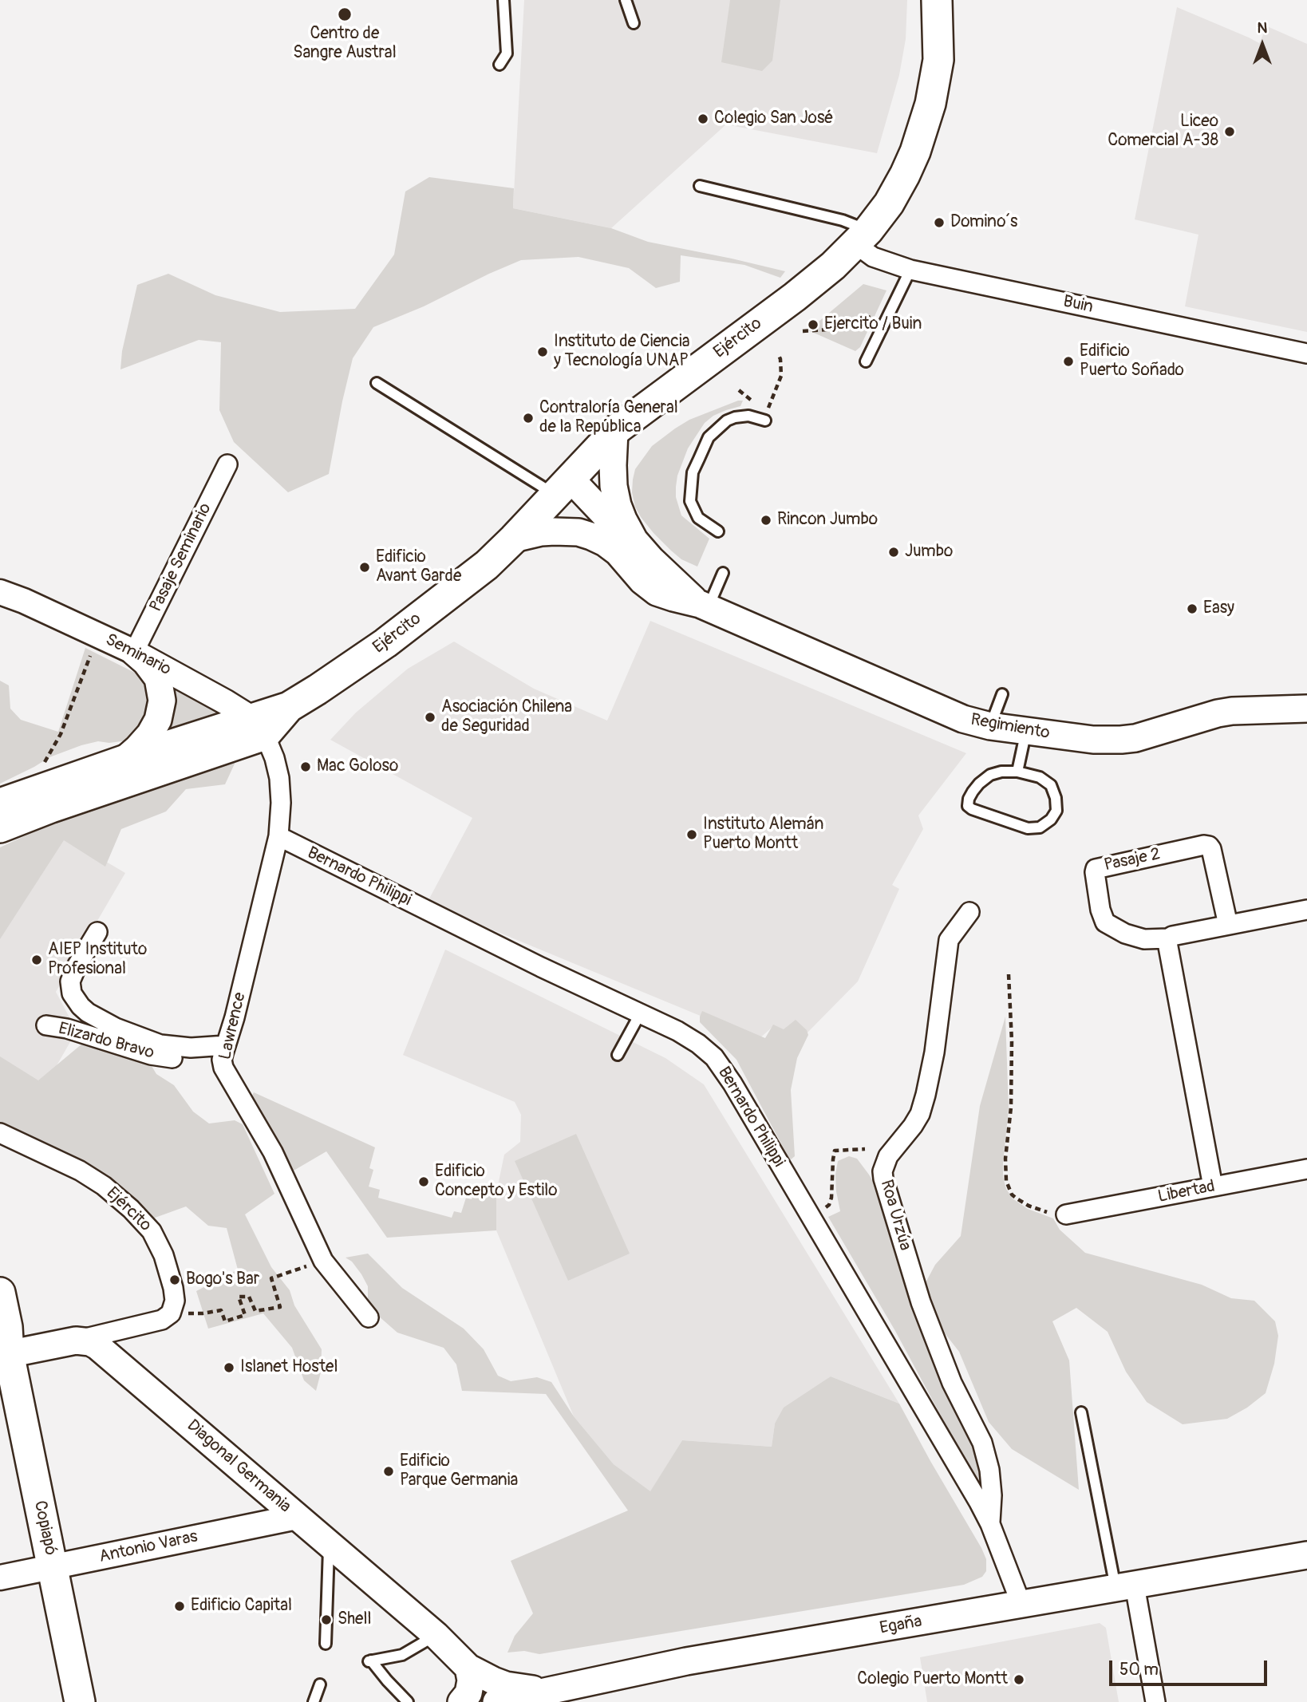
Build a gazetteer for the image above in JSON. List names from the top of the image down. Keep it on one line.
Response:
{"streets":{"main road":["Ejército","Regimiento","Diagonal Germania","Copiapó","Egaña"],"street":["Buin","Pasaje Seminario","Seminario","Pasaje 2","Bernardo Philippi","Lawrence","Elizardo Bravo","Libertad","Roa Urzúa","Antonio Varas"]},"crossings":[["Buin","Ejército"],["Ejército","Seminario"],["Ejército","Regimiento"],["Ejército","Lawrence"],["Ejército","Diagonal Germania"],["Pasaje Seminario","Seminario"],["Seminario","Lawrence"],["Bernardo Philippi","Lawrence"],["Bernardo Philippi","Roa Urzúa"],["Bernardo Philippi","Egaña"],["Lawrence","Elizardo Bravo"],["Diagonal Germania","Antonio Varas"],["Diagonal Germania","Egaña"],["Copiapó","Antonio Varas"]],"places":["Centro de Sangre Austral","Colegio San José","Liceo Comercial A-38","Domino´s","Ejercito / Buin","Instituto de Ciencia y Tecnología UNAP","Edificio Puerto Soñado","Contraloría General de la República","Rincon Jumbo","Jumbo","Edificio Avant Garde","Easy","Asociación Chilena de Seguridad","Mac Goloso","Instituto Alemán Puerto Montt","AIEP Instituto Profesional","Edificio Concepto y Estilo","Bogo's Bar","Islanet Hostel","Edificio Parque Germania","Edificio Capital","Shell","Colegio Puerto Montt"],"scale_bar":"50 m","north":"top"}
